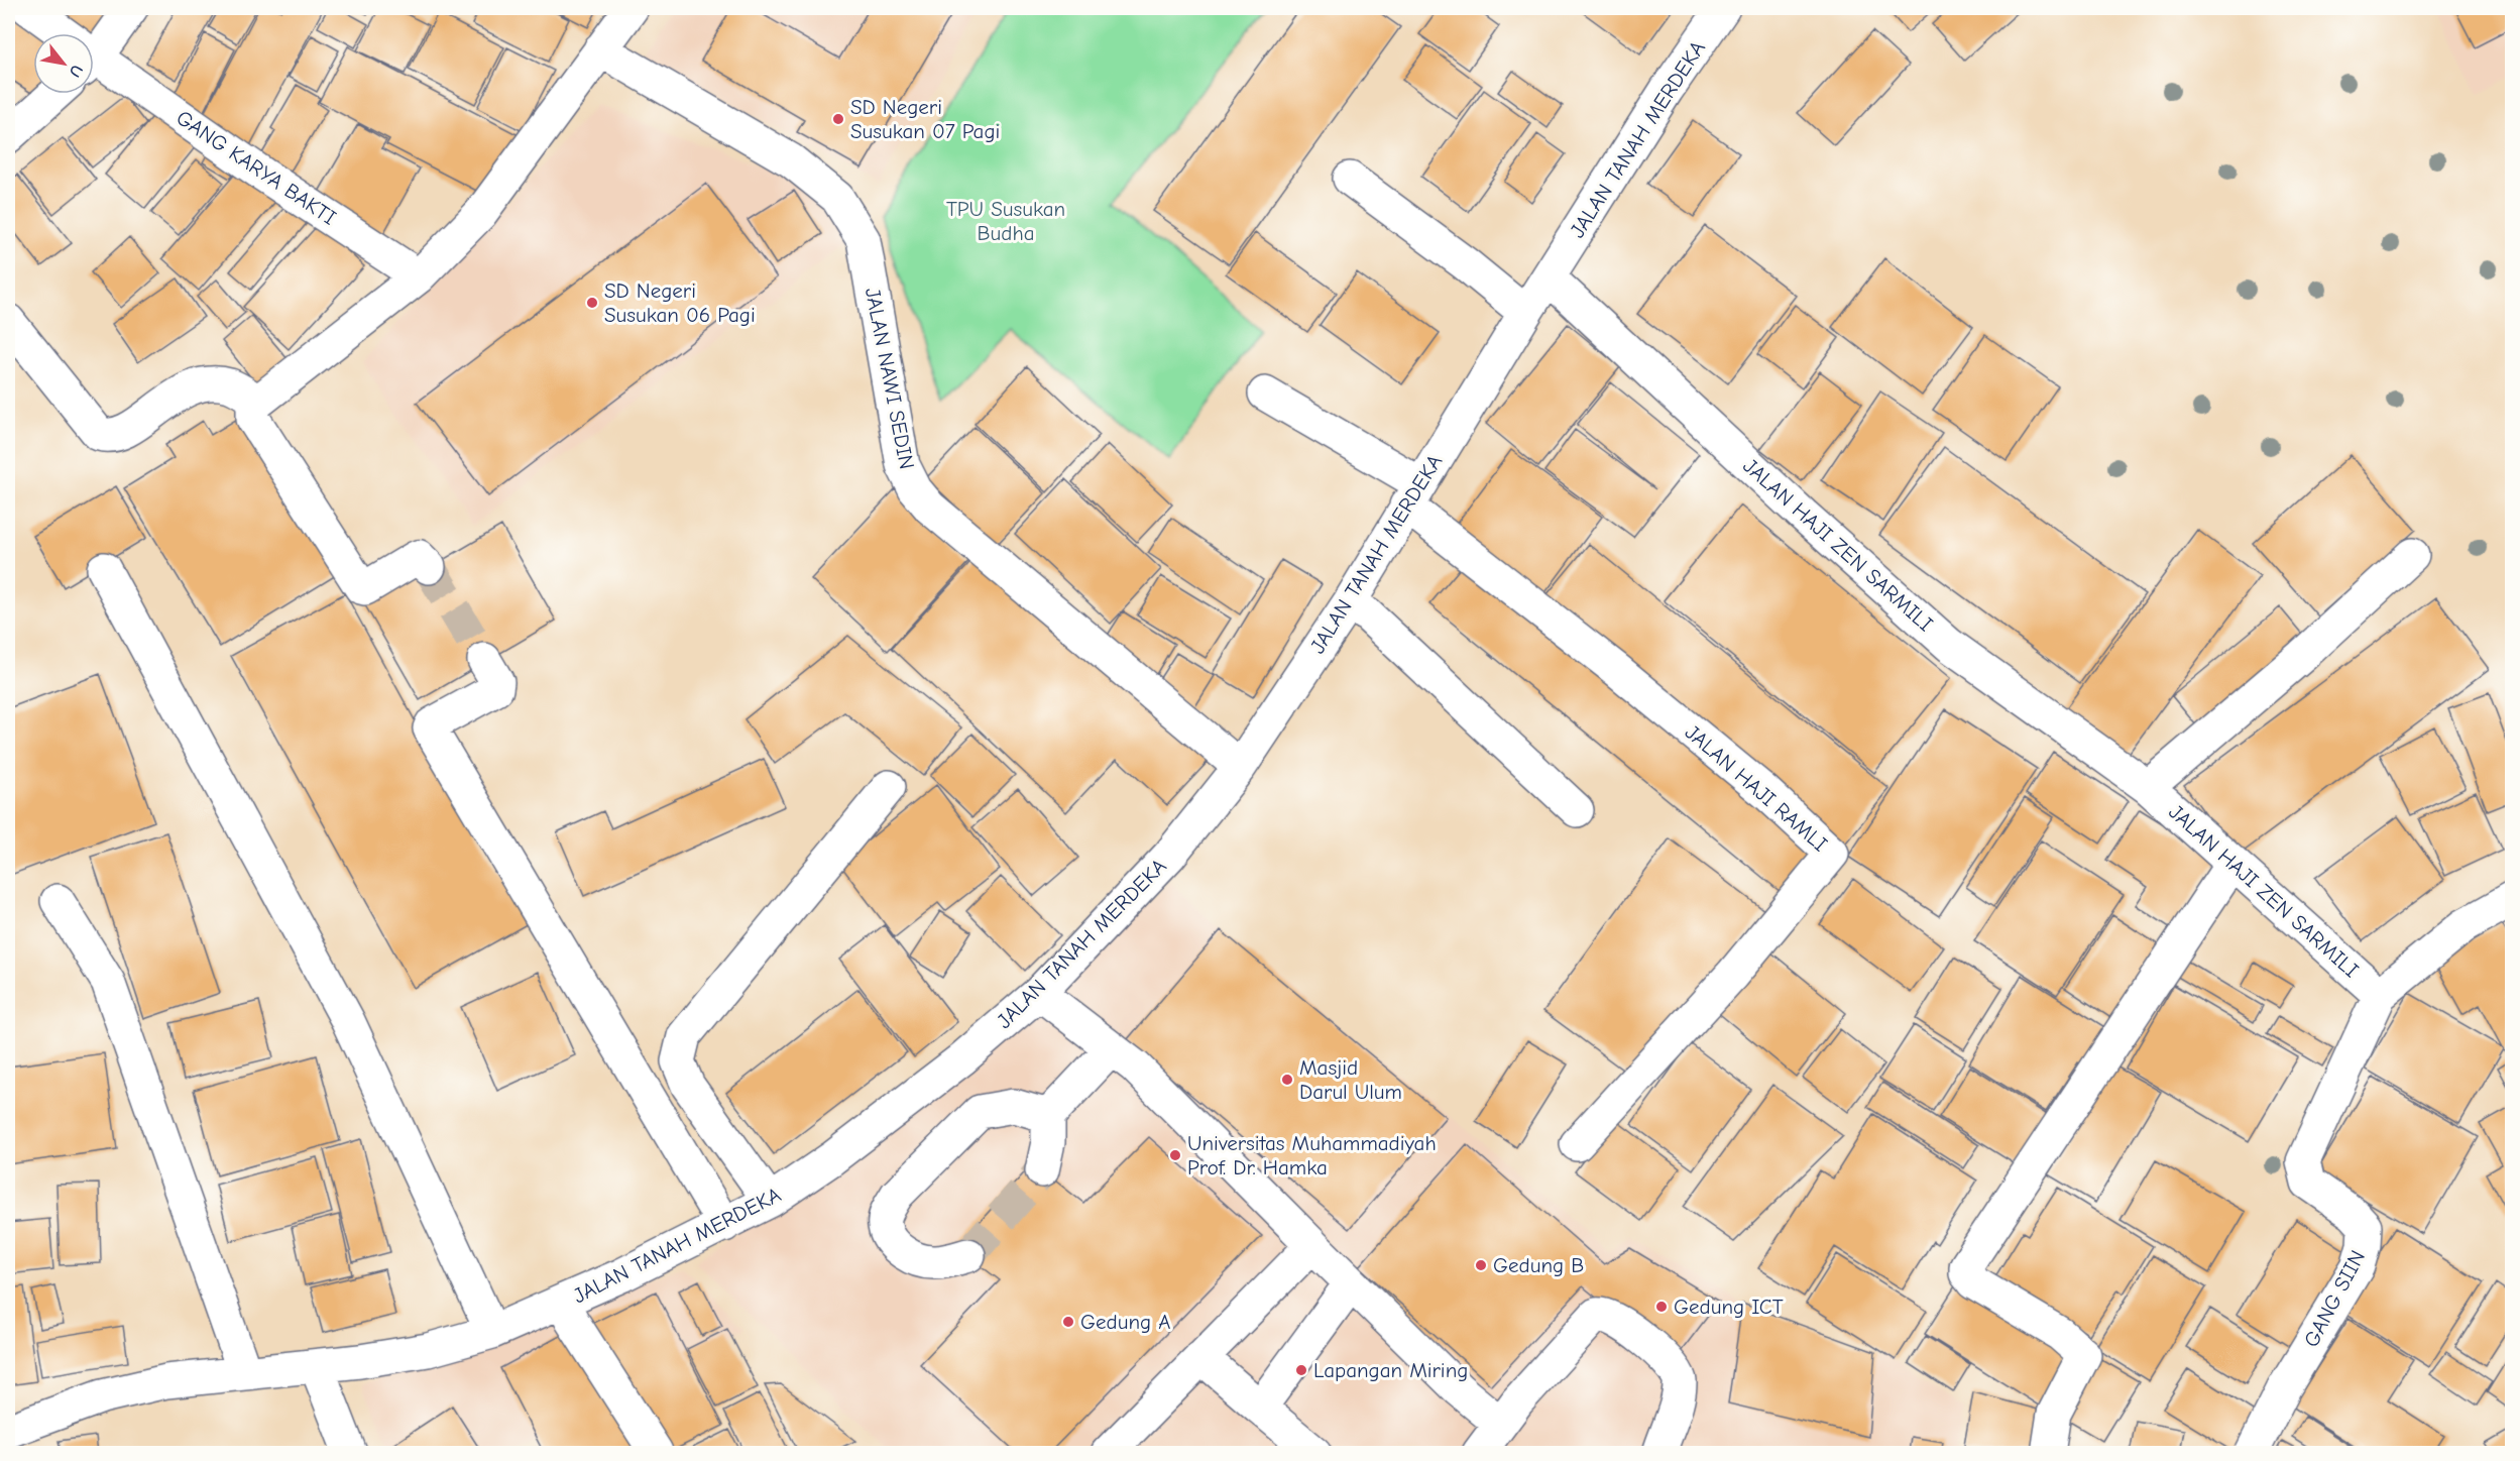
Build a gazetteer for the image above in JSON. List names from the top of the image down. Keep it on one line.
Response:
{"streets":{"street":["JALAN TANAH MERDEKA","GANG KARYA BAKTI","JALAN NAWI SEDIN","JALAN HAJI ZEN SARMILI","JALAN HAJI RAMLI","GANG SIIN"]},"crossings":[["JALAN TANAH MERDEKA","JALAN NAWI SEDIN"],["JALAN TANAH MERDEKA","JALAN HAJI ZEN SARMILI"],["JALAN TANAH MERDEKA","JALAN HAJI RAMLI"],["JALAN HAJI ZEN SARMILI","GANG SIIN"]],"parks":["TPU Susukan Budha"],"places":["SD Negeri Susukan 07 Pagi","SD Negeri Susukan 06 Pagi","Masjid Darul Ulum","Universitas Muhammadiyah Prof. Dr. Hamka","Gedung B","Gedung ICT","Gedung A","Lapangan Miring"],"north":"bottom right"}
